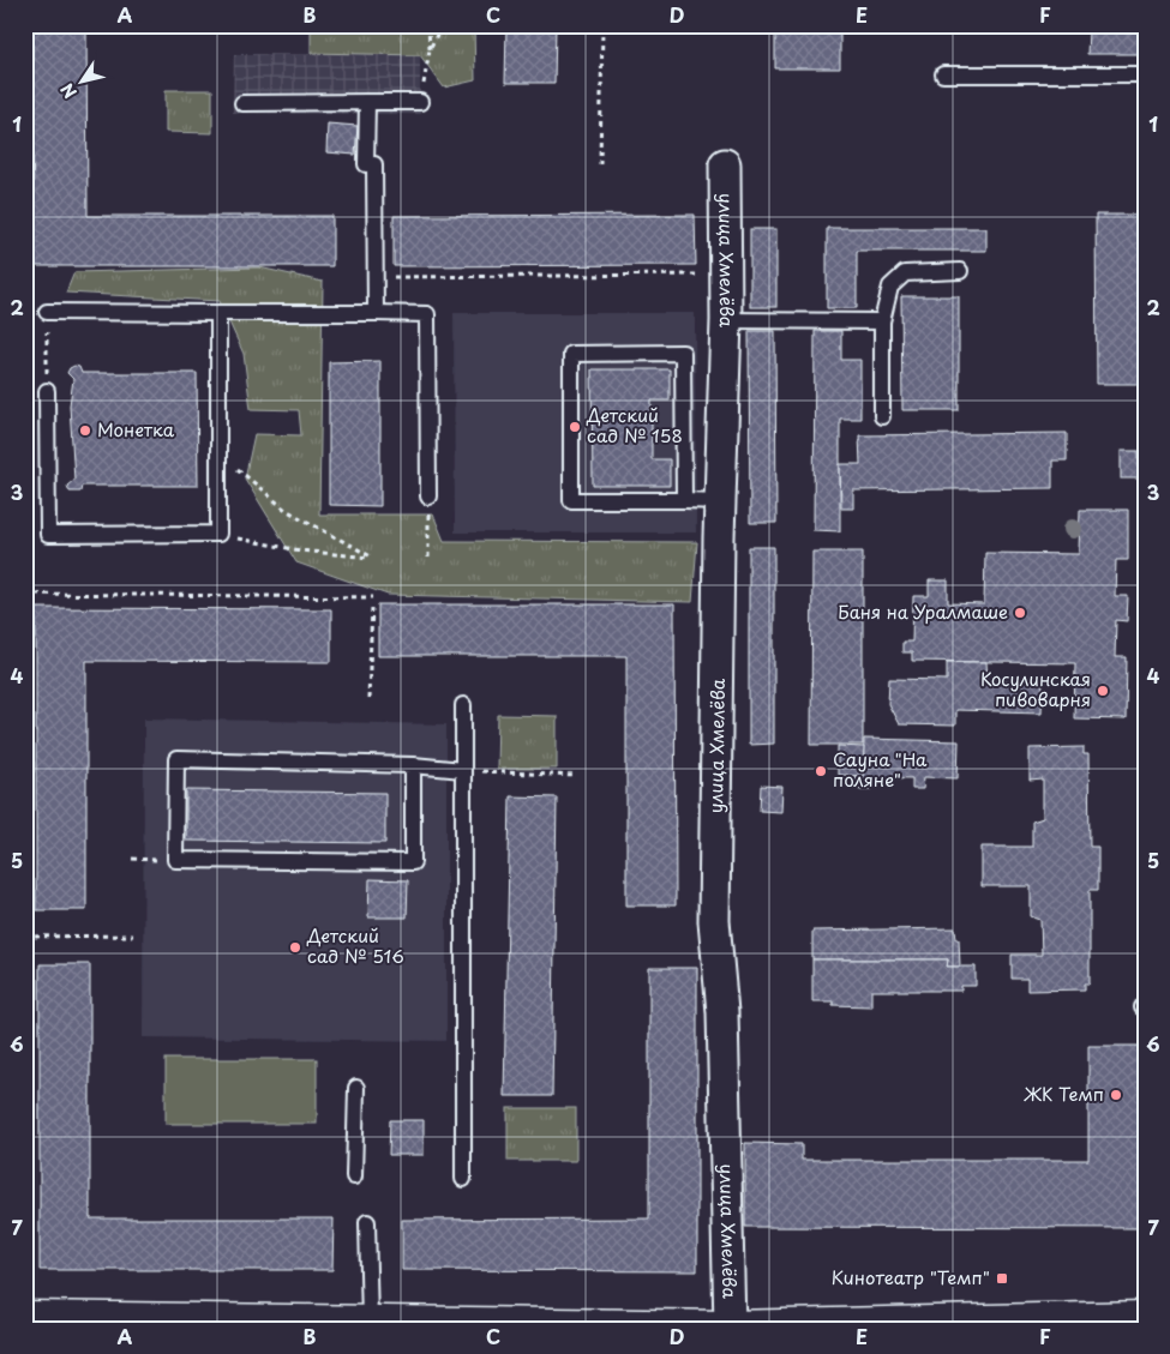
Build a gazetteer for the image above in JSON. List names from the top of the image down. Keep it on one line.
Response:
{"streets":{"street":["улица Хмелёва"]},"places":{"other":["Детский сад № 158","Монетка","Баня на Уралмаше","Косулинская пивоварня","Сауна \"На поляне\"","Детский сад № 516","ЖК Темп"],"transit":["Кинотеатр \"Темп\""]},"north":"bottom left","grid":{"columns":["A","B","C","D","E","F"],"rows":["1","2","3","4","5","6","7"]}}
